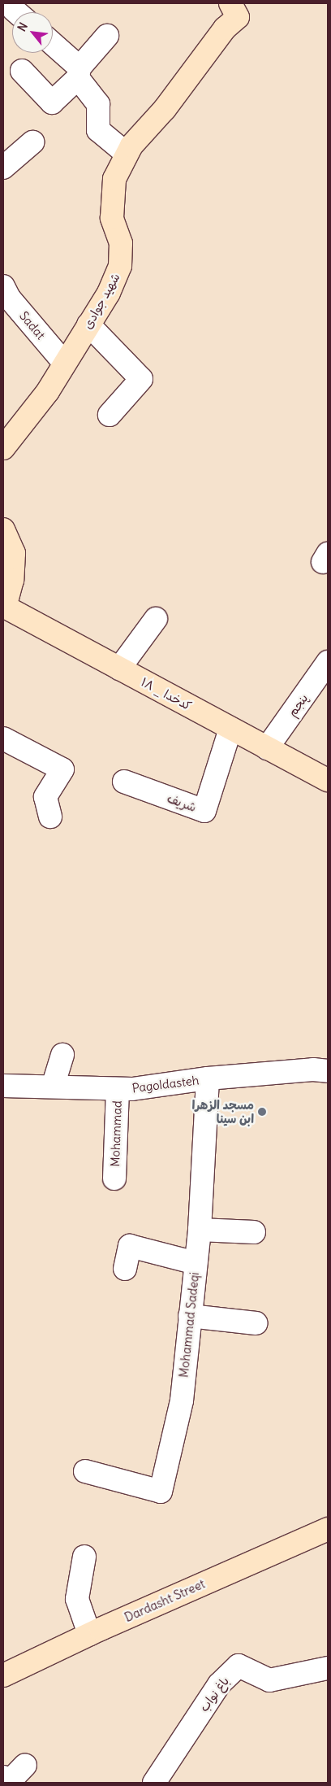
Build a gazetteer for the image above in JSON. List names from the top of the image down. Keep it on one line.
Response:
{"streets":{"street":["شهید جوادی","Sadat","۱۸ _ کدخدا","پنجم","شریف","Pagoldasteh","Mohammad","Mohammad Sadeqi","Dardasht Street","باغ نواب"]},"crossings":[["شهید جوادی","Sadat"],["۱۸ _ کدخدا","پنجم"],["۱۸ _ کدخدا","شریف"],["Pagoldasteh","Mohammad"],["Pagoldasteh","Mohammad Sadeqi"]],"places":["مسجد الزهرا ابن سینا"],"north":"top left"}
